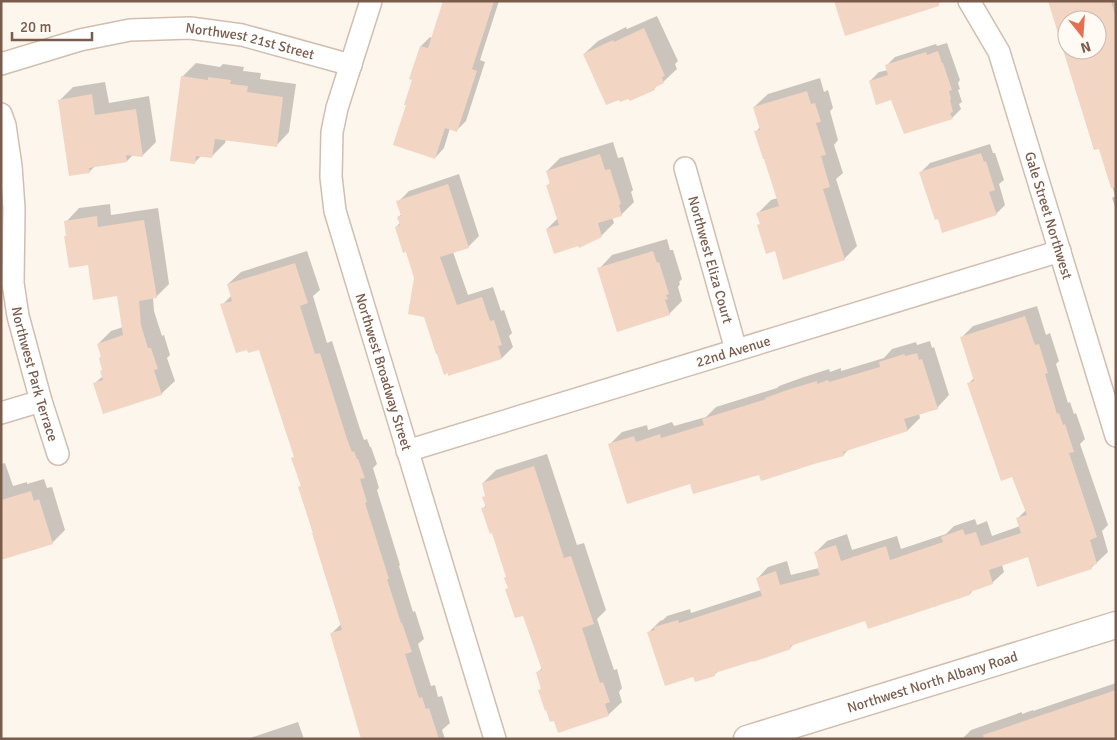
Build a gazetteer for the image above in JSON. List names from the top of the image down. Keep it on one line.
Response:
{"streets":{"street":["Northwest 21st Street","Gale Street Northwest","Northwest Eliza Court","22nd Avenue","Northwest Broadway Street","Northwest Park Terrace","Northwest North Albany Road"]},"crossings":[["Northwest 21st Street","Northwest Broadway Street"],["Gale Street Northwest","22nd Avenue"],["Northwest Eliza Court","22nd Avenue"],["22nd Avenue","Northwest Broadway Street"]],"scale_bar":"20 m","north":"bottom"}
